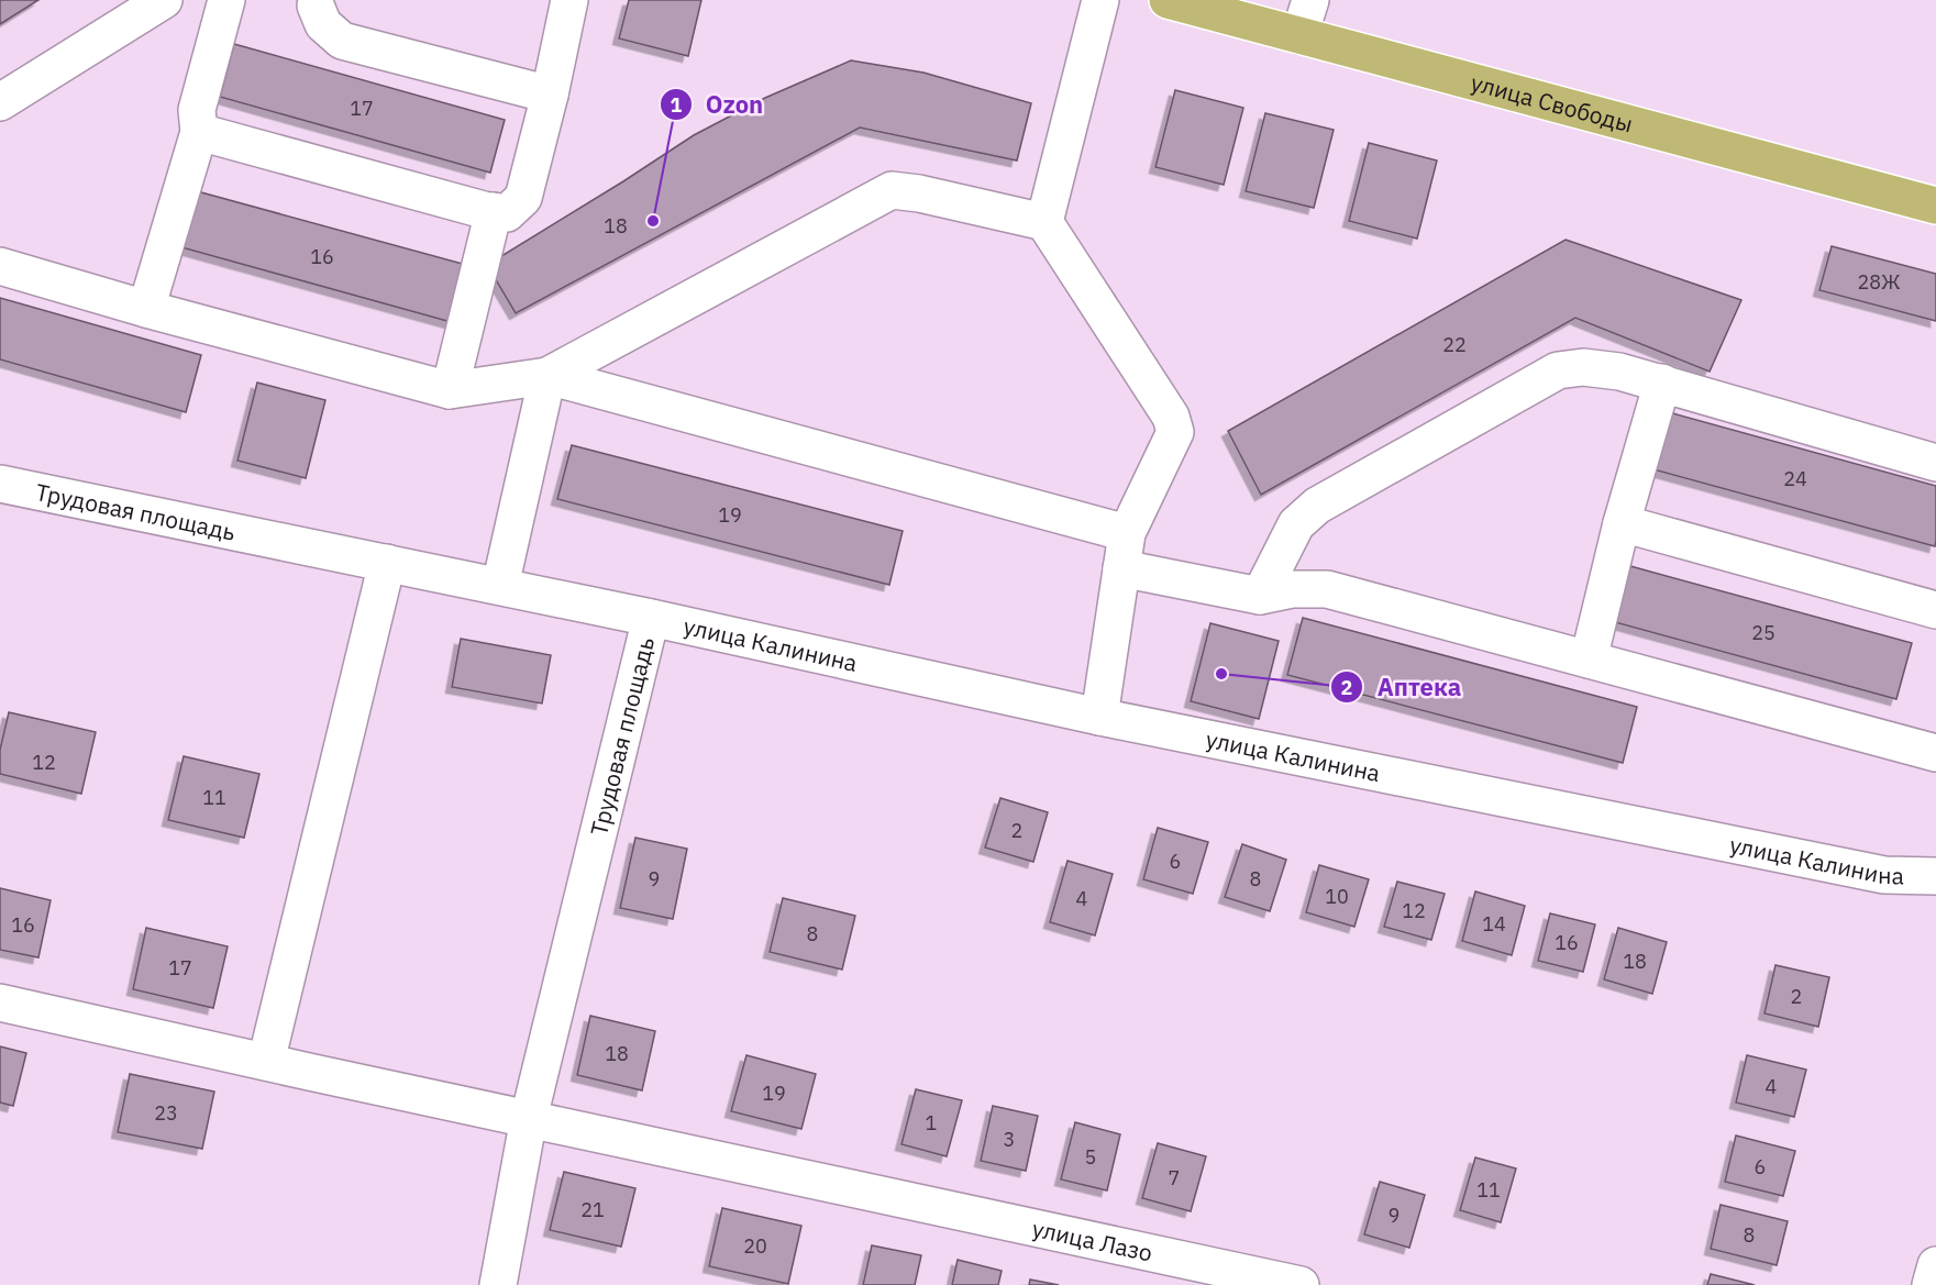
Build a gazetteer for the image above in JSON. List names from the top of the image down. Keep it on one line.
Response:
{"streets":{"main road":["улица Свободы"],"street":["Трудовая площадь","улица Калинина","улица Лазо"]},"crossings":[["Трудовая площадь","улица Калинина"],["Трудовая площадь","улица Лазо"]],"places":["Ozon","Аптека"],"house_numbers":["17","18","16","28Ж","22","24","19","25","12","11","2","6","9","8","10","4","12","14","16","8","16","18","17","2","18","4","19","23","1","3","5","6","7","11","21","9","8","20"]}
